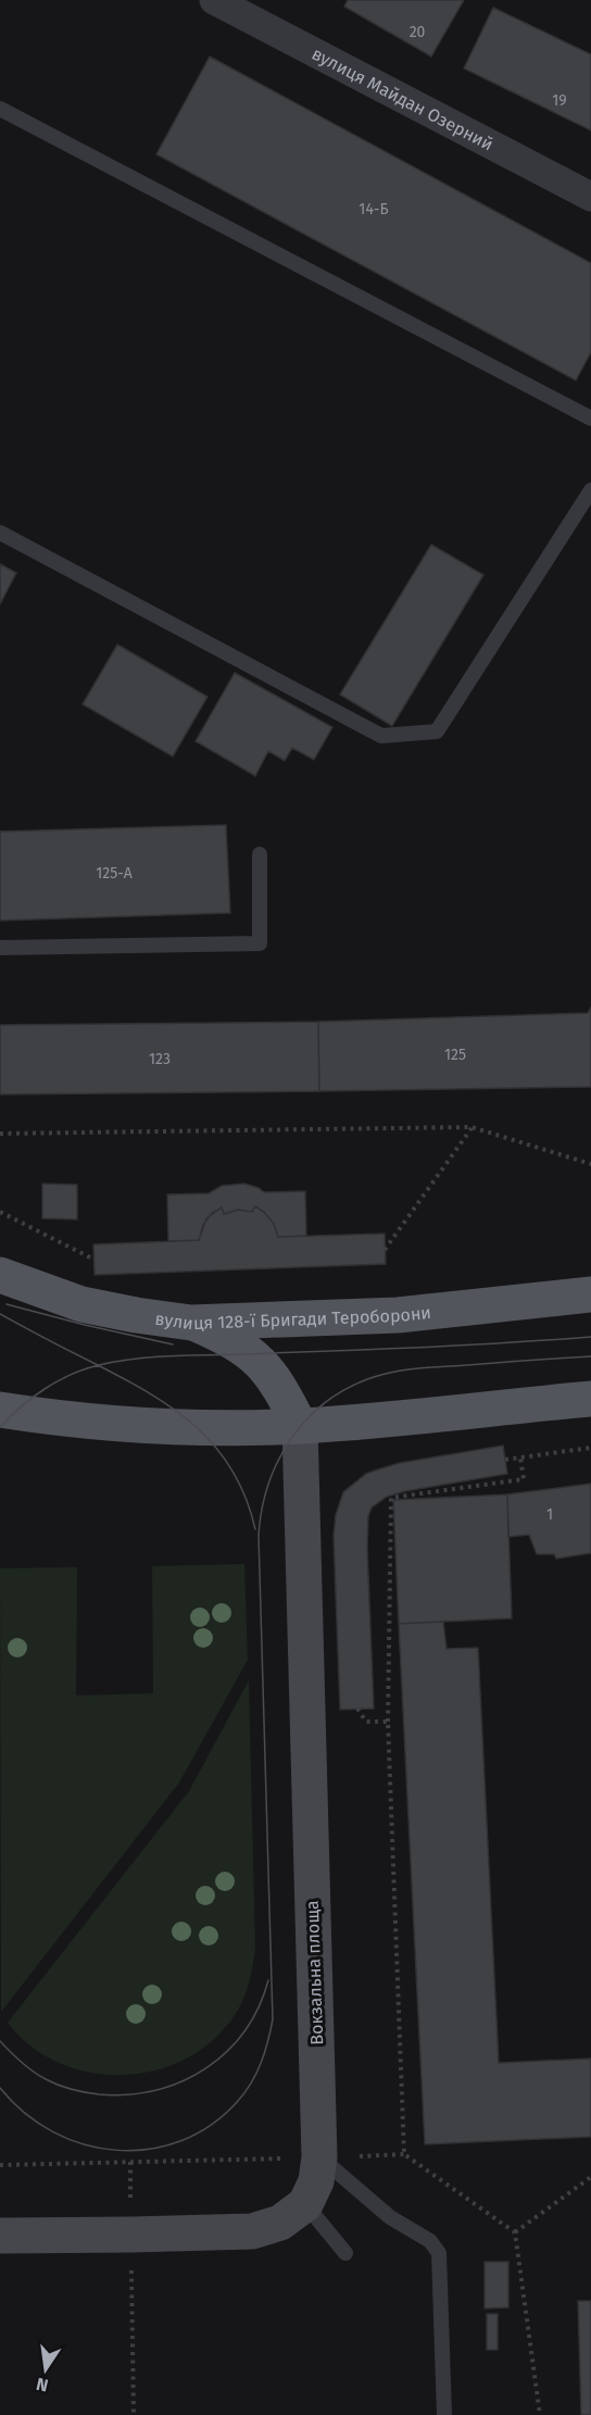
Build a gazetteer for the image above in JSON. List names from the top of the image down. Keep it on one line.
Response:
{"streets":{"main road":["вулиця 128-ї Бригади Тероборони"],"street":["вулиця Майдан Озерний","Вокзальна площа"]},"house_numbers":["20","19","14-Б","125-А","125","123","1"],"north":"bottom"}
